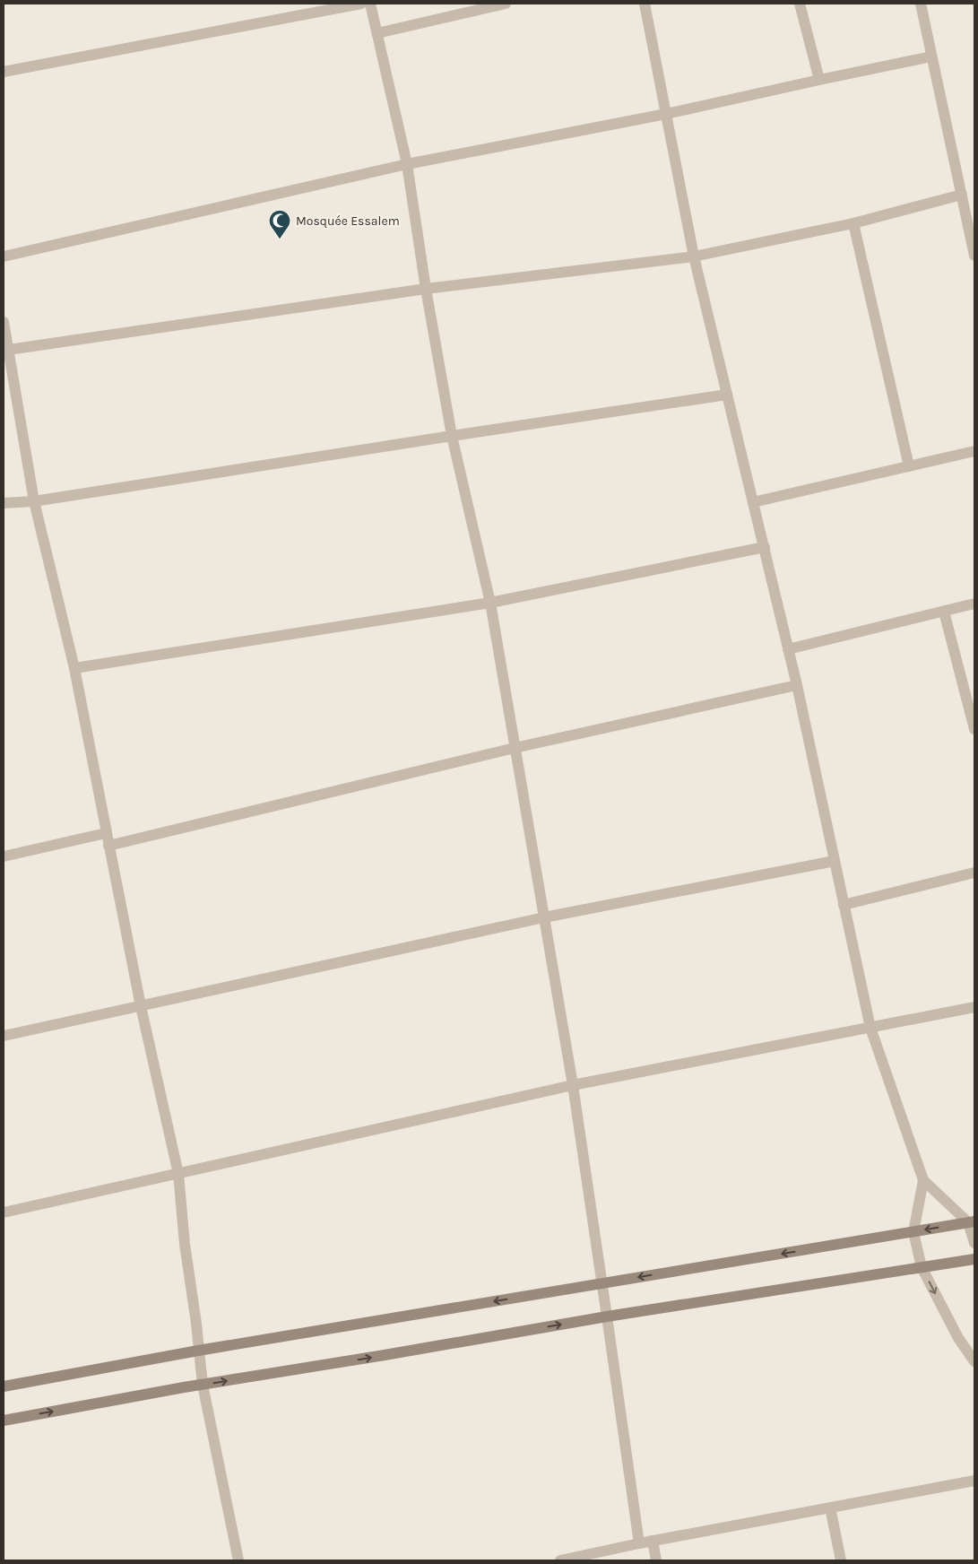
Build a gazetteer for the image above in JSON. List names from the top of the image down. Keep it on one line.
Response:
{"places":{"mosque":["Mosquée Essalem"]}}
